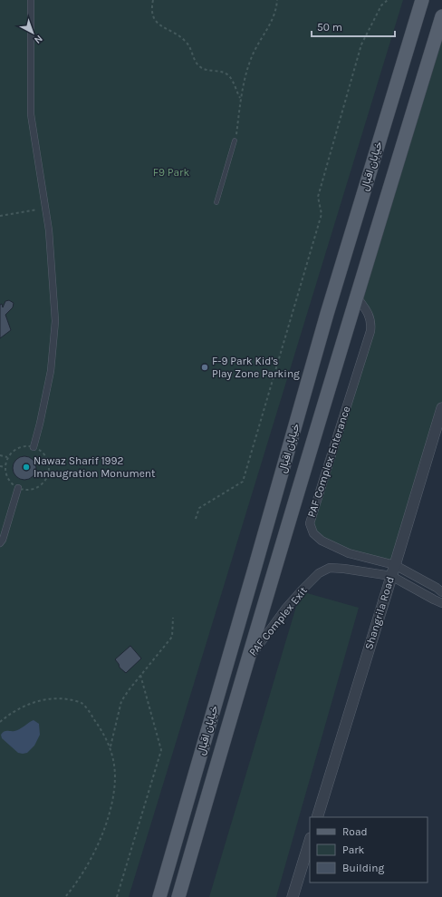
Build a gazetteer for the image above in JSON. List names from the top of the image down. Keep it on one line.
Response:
{"streets":{"main road":["خیابان اقبال"],"street":["PAF Complex Enterance","Shangrila Road","PAF Complex Exit"]},"crossings":[["خیابان اقبال","PAF Complex Enterance"],["خیابان اقبال","PAF Complex Exit"],["PAF Complex Enterance","Shangrila Road"],["Shangrila Road","PAF Complex Exit"]],"parks":["F9 Park"],"places":["F-9 Park Kid's Play Zone Parking","Nawaz Sharif 1992 Innaugration Monument"],"legend":["Road","Park","Building"],"scale_bar":"50 m","north":"bottom right"}
